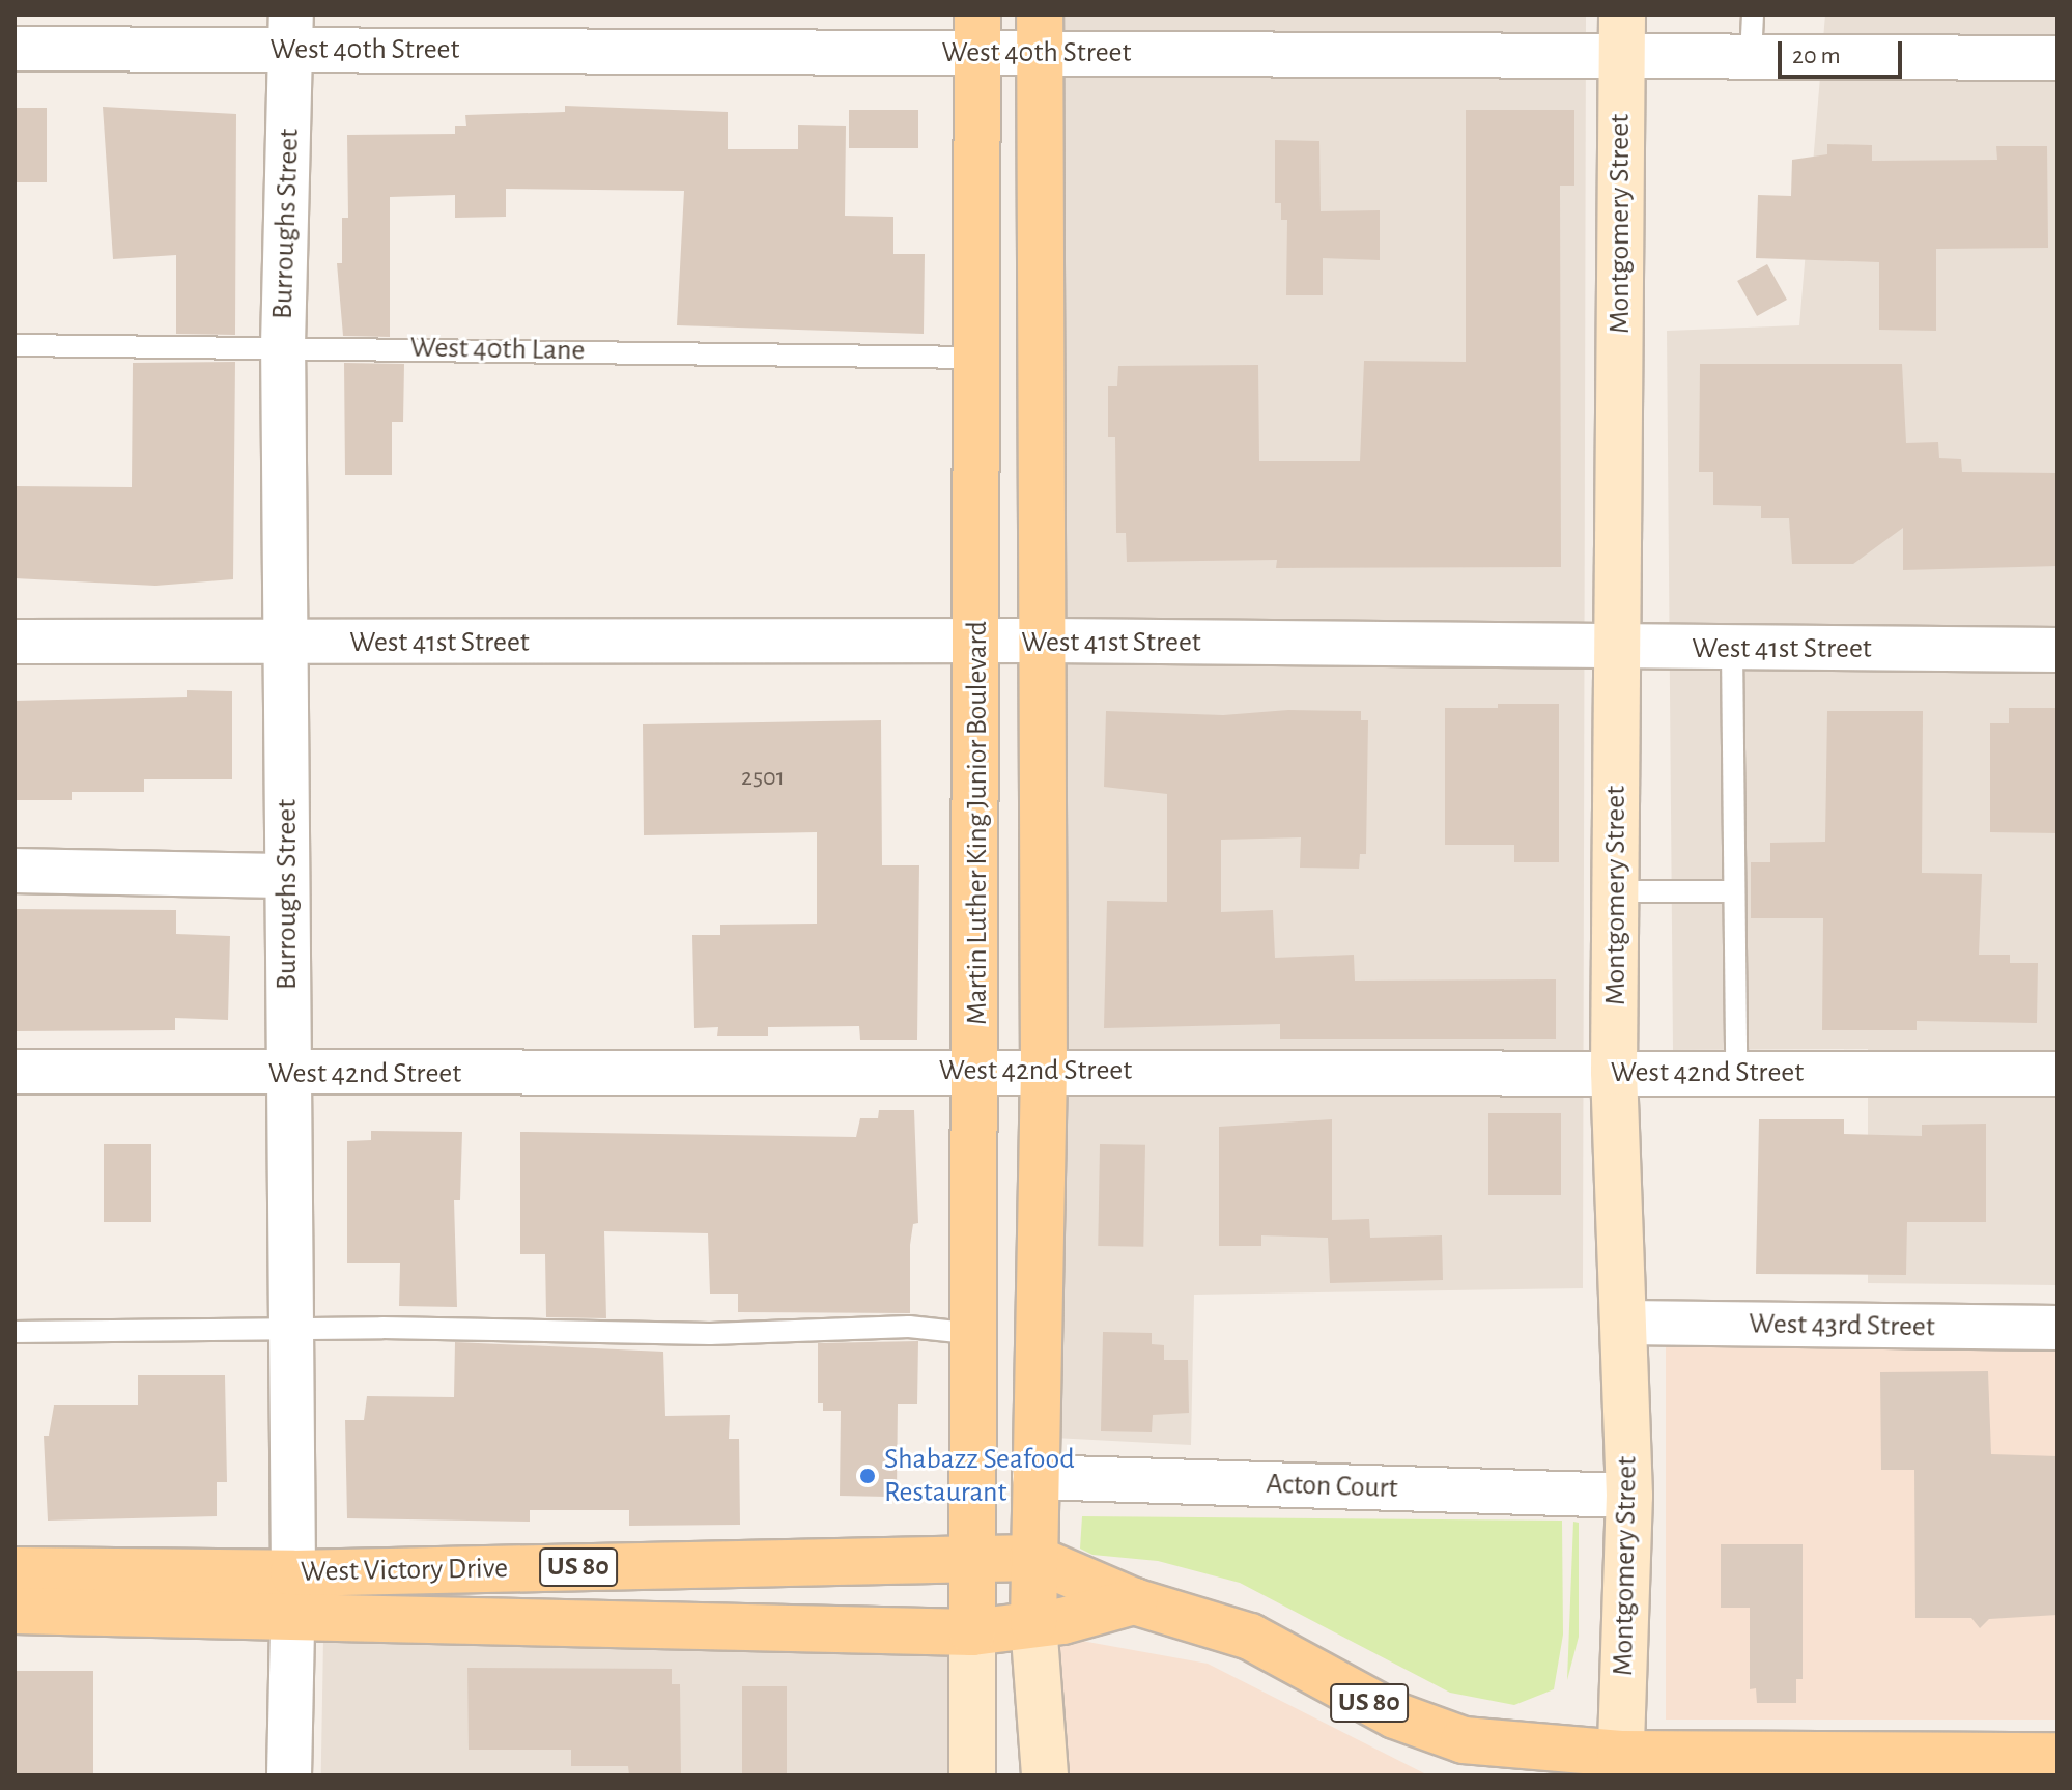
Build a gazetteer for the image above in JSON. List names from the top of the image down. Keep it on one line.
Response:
{"streets":{"main road":["Montgomery Street","Martin Luther King Junior Boulevard","US 80","West Victory Drive"],"street":["West 40th Street","Burroughs Street","West 41st Street","West 42nd Street","West 43rd Street","Acton Court"],"lane":["West 40th Lane"]},"crossings":[["West 40th Street","Burroughs Street"],["West 40th Street","Montgomery Street"],["West 40th Street","Martin Luther King Junior Boulevard"],["Burroughs Street","West 40th Lane"],["Burroughs Street","West 41st Street"],["Burroughs Street","West 42nd Street"],["Burroughs Street","West Victory Drive"],["Montgomery Street","West 41st Street"],["Montgomery Street","West 42nd Street"],["Montgomery Street","West 43rd Street"],["Montgomery Street","Acton Court"],["Montgomery Street","West Victory Drive"],["West 40th Lane","Martin Luther King Junior Boulevard"],["West 41st Street","Martin Luther King Junior Boulevard"],["Martin Luther King Junior Boulevard","West 42nd Street"],["Martin Luther King Junior Boulevard","West Victory Drive"]],"places":["Shabazz Seafood Restaurant"],"house_numbers":["2501"],"scale_bar":"20 m"}
